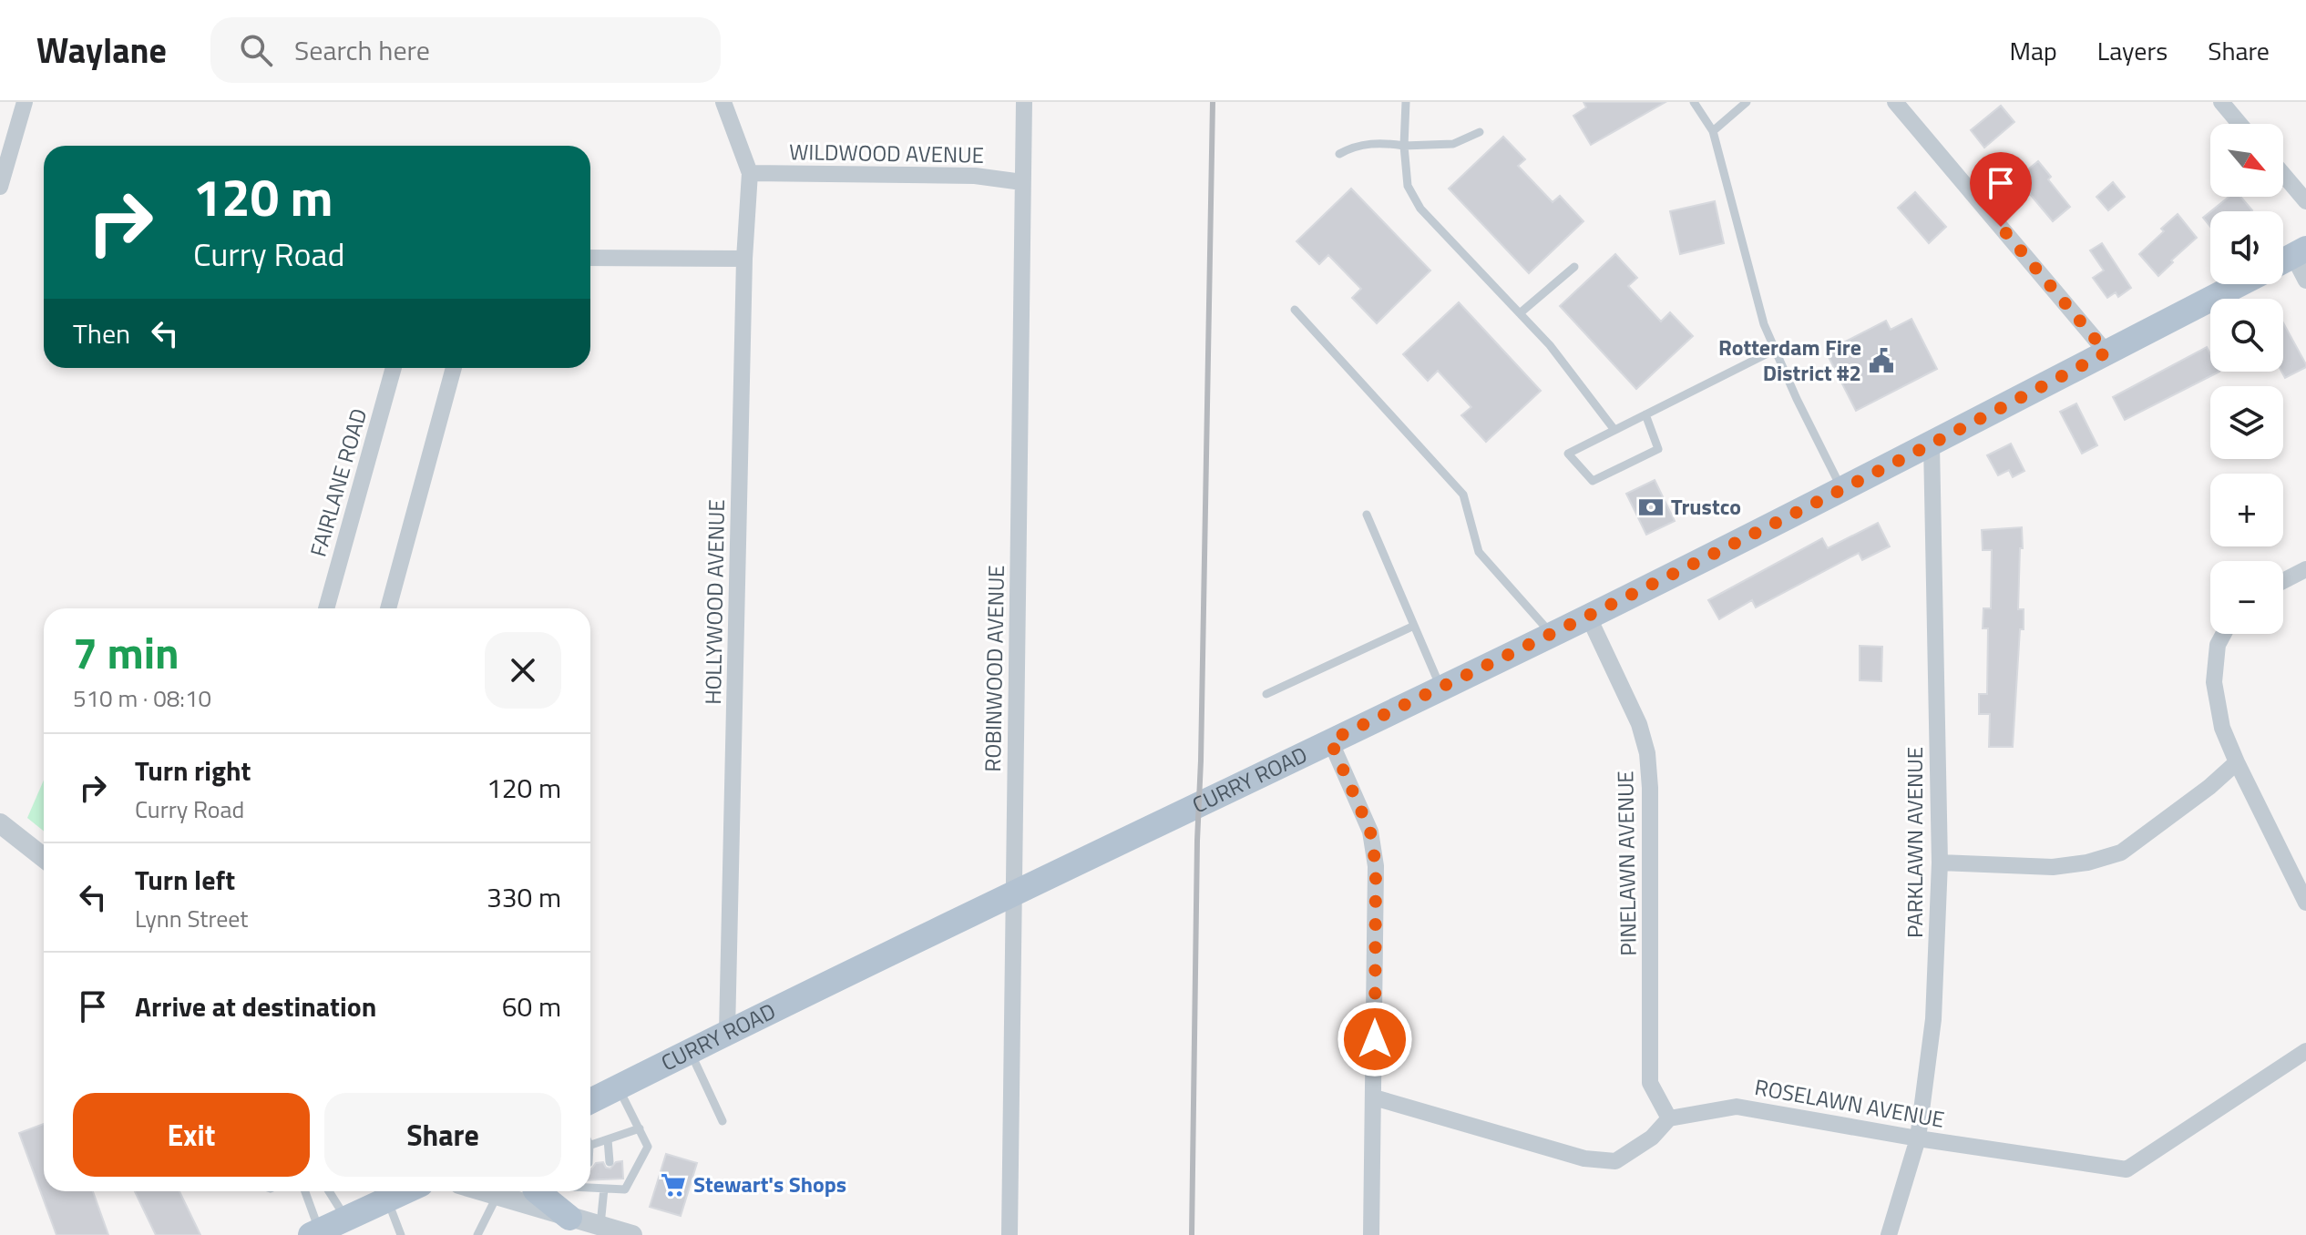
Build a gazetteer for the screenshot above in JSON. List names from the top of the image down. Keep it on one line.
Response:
{"streets":{"main road":["CURRY ROAD"],"street":["WILDWOOD AVENUE","FAIRLANE ROAD","HOLLYWOOD AVENUE","ROBINWOOD AVENUE","PARKLAWN AVENUE","PINELAWN AVENUE","ROSELAWN AVENUE"]},"crossings":[["WILDWOOD AVENUE","HOLLYWOOD AVENUE"],["WILDWOOD AVENUE","ROBINWOOD AVENUE"],["HOLLYWOOD AVENUE","CURRY ROAD"],["ROBINWOOD AVENUE","CURRY ROAD"],["CURRY ROAD","PARKLAWN AVENUE"],["CURRY ROAD","PINELAWN AVENUE"],["PARKLAWN AVENUE","ROSELAWN AVENUE"],["PINELAWN AVENUE","ROSELAWN AVENUE"]],"places":{"public building":["Rotterdam Fire District #2"],"bank":["Trustco"],"supermarket":["Stewart's Shops"]},"north":"bottom right","page":{"header":"Waylane","search":"Search here","nav":["Map","Layers","Share"],"map_buttons":["+","−"],"turn":["120 m","Curry Road"],"then":"Then","heading":["7 min","510 m · 08:10"],"list":[{"name":"Turn right","note":"Curry Road","value":"120 m"},{"name":"Turn left","note":"Lynn Street","value":"330 m"},{"name":"Arrive at destination","value":"60 m"}],"buttons":["Exit","Share"]}}
